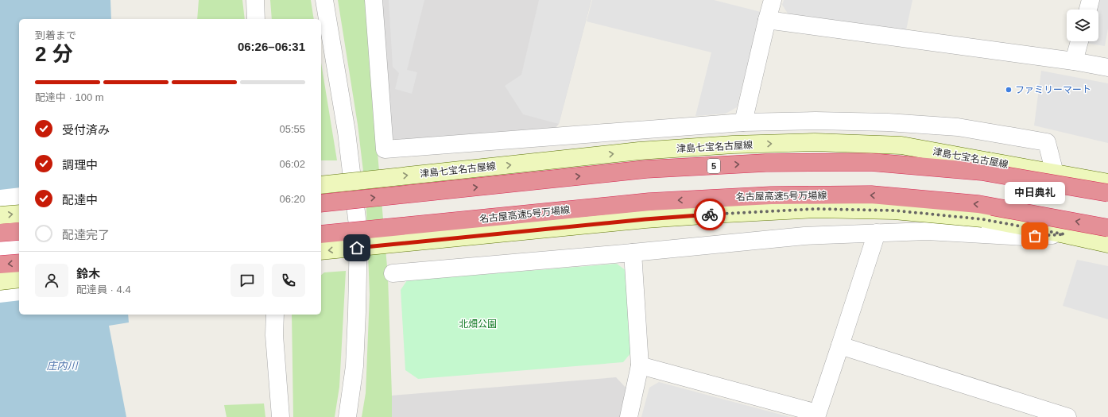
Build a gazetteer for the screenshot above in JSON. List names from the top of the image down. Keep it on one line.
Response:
{"streets":{"highway":["5","名古屋高速5号万場線"],"main road":["津島七宝名古屋線"]},"water":["庄内川"],"parks":["北畑公園"],"places":["ファミリーマート","中日典礼"],"page":{"heading":["2 分","到着まで","06:26–06:31"],"panel":["鈴木","配達員 · 4.4"],"bar":"配達中 · 100 m","list":[["受付済み","05:55"],["調理中","06:02"],["配達中","06:20"],"配達完了"],"bubble":"中日典礼"}}
